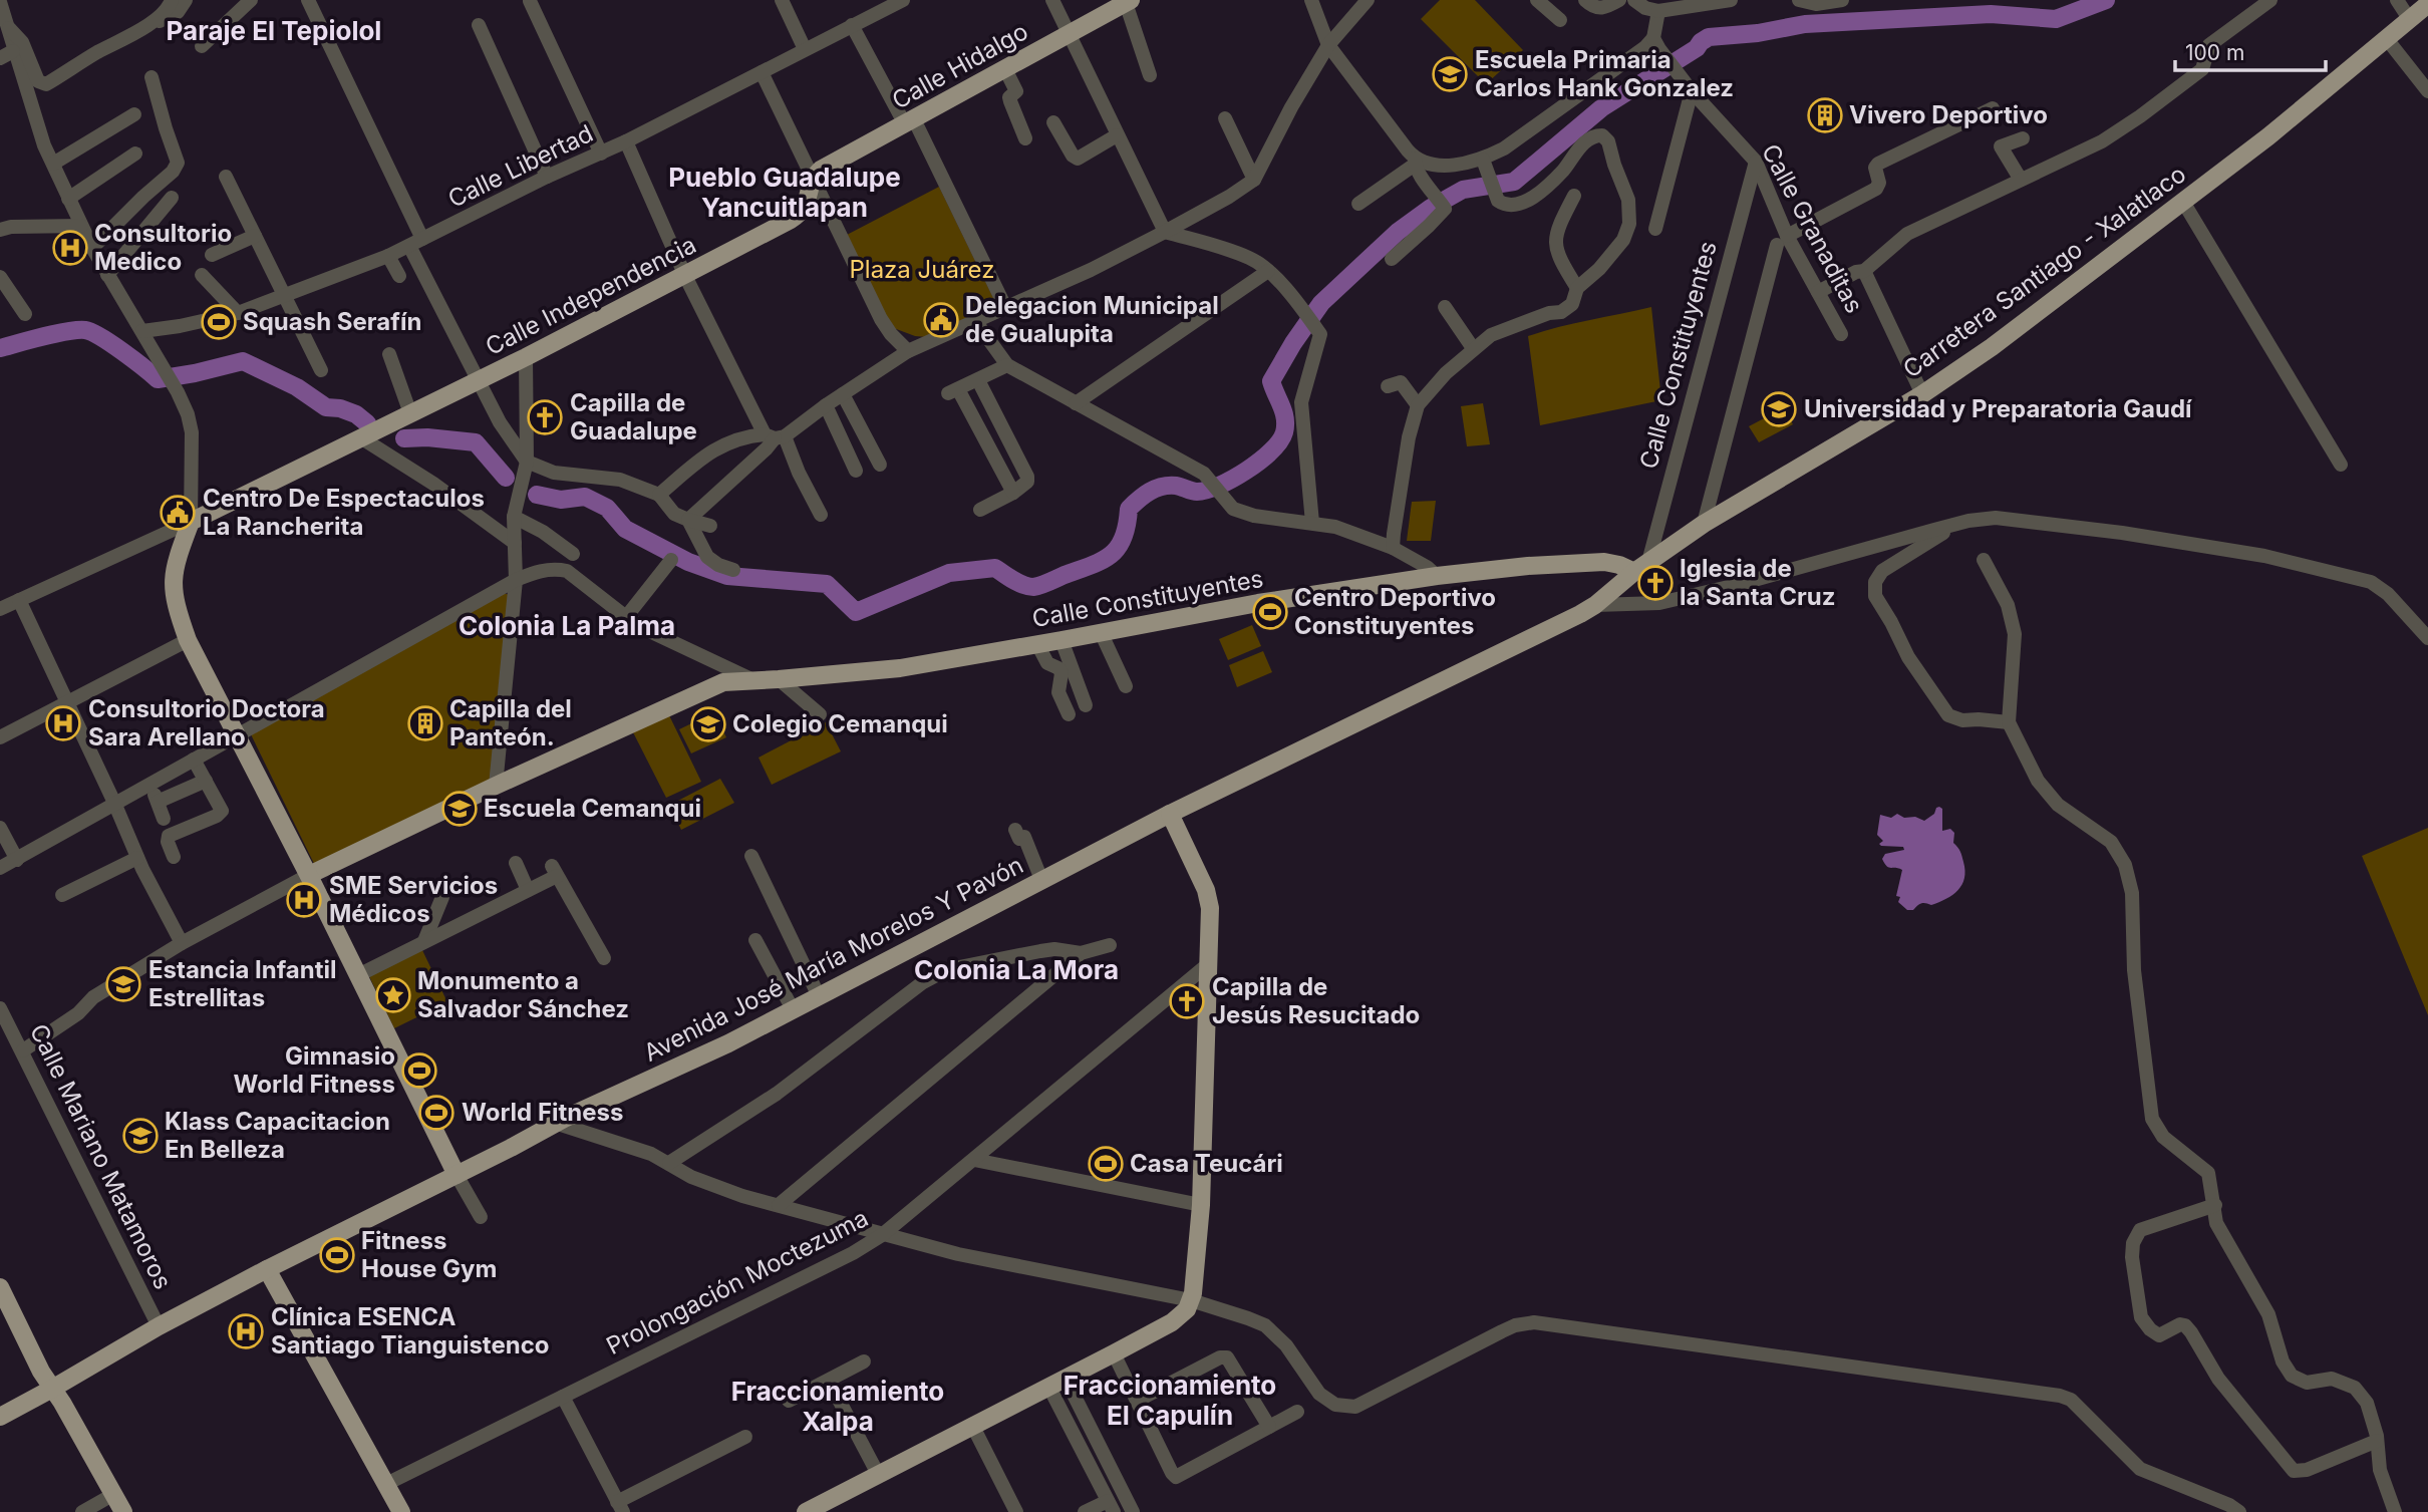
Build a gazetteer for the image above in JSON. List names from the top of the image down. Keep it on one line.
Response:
{"streets":{"main road":["Calle Hidalgo","Carretera Santiago - Xalatlaco","Calle Independencia","Calle Constituyentes","Avenida José María Morelos Y Pavón"],"street":["Calle Libertad","Calle Granaditas","Calle Mariano Matamoros","Prolongación Moctezuma"]},"crossings":[["Calle Hidalgo","Calle Independencia"],["Calle Granaditas","Calle Constituyentes"],["Carretera Santiago - Xalatlaco","Calle Constituyentes"],["Carretera Santiago - Xalatlaco","Avenida José María Morelos Y Pavón"],["Calle Constituyentes","Avenida José María Morelos Y Pavón"],["Avenida José María Morelos Y Pavón","Calle Mariano Matamoros"]],"districts":["Paraje El Tepiolol","Pueblo Guadalupe Yancuitlapan","Colonia La Palma","Colonia La Mora","Fraccionamiento El Capulín","Fraccionamiento Xalpa"],"parks":["Plaza Juárez"],"places":{"school or university":["Escuela Primaria Carlos Hank Gonzalez","Universidad y Preparatoria Gaudí","Colegio Cemanqui","Escuela Cemanqui","Estancia Infantil Estrellitas","Klass Capacitacion En Belleza"],"building":["Vivero Deportivo","Capilla del Panteón."],"hospital":["Consultorio Medico","Consultorio Doctora Sara Arellano","SME Servicios Médicos","Clínica ESENCA Santiago Tianguistenco"],"public building":["Delegacion Municipal de Gualupita","Centro De Espectaculos La Rancherita"],"sports":["Squash Serafín","Centro Deportivo Constituyentes","Gimnasio World Fitness","World Fitness","Casa Teucári","Fitness House Gym"],"church":["Capilla de Guadalupe","Iglesia de la Santa Cruz","Capilla de Jesús Resucitado"],"place":["Monumento a Salvador Sánchez"]},"scale_bar":"100 m"}
